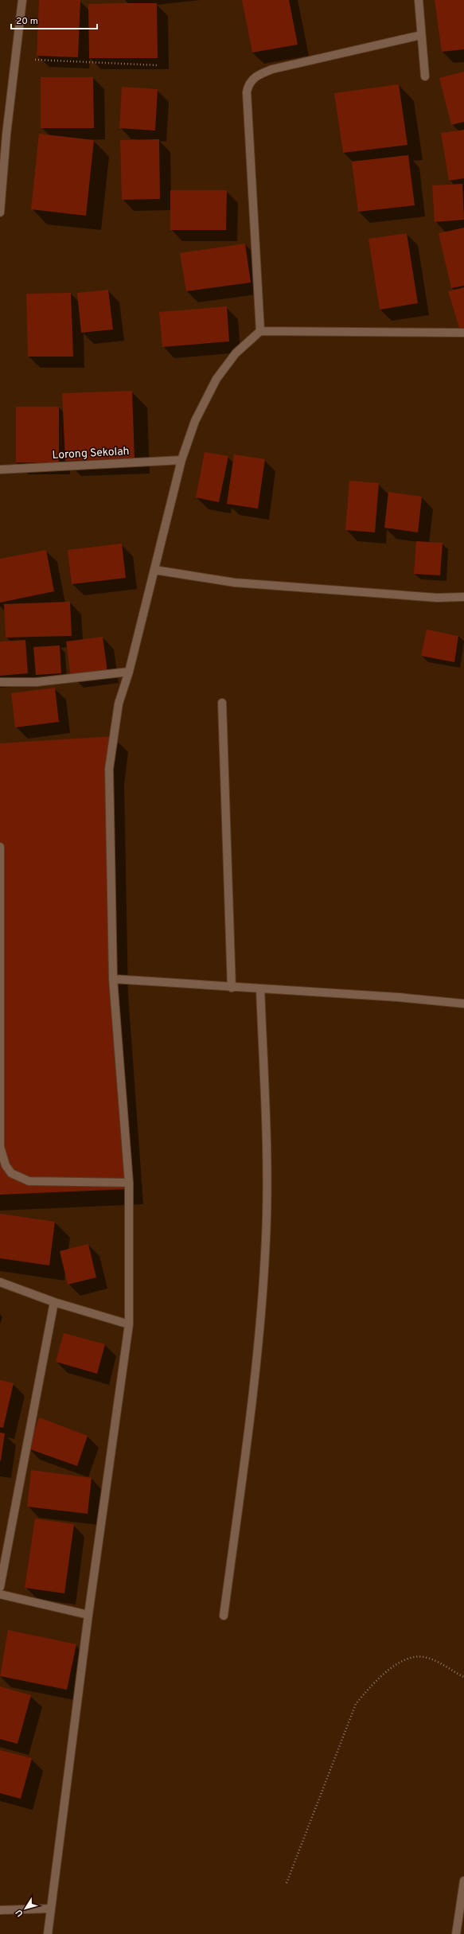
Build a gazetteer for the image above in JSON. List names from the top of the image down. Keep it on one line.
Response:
{"streets":{"street":["Lorong Sekolah"]},"scale_bar":"20 m","north":"bottom left"}
